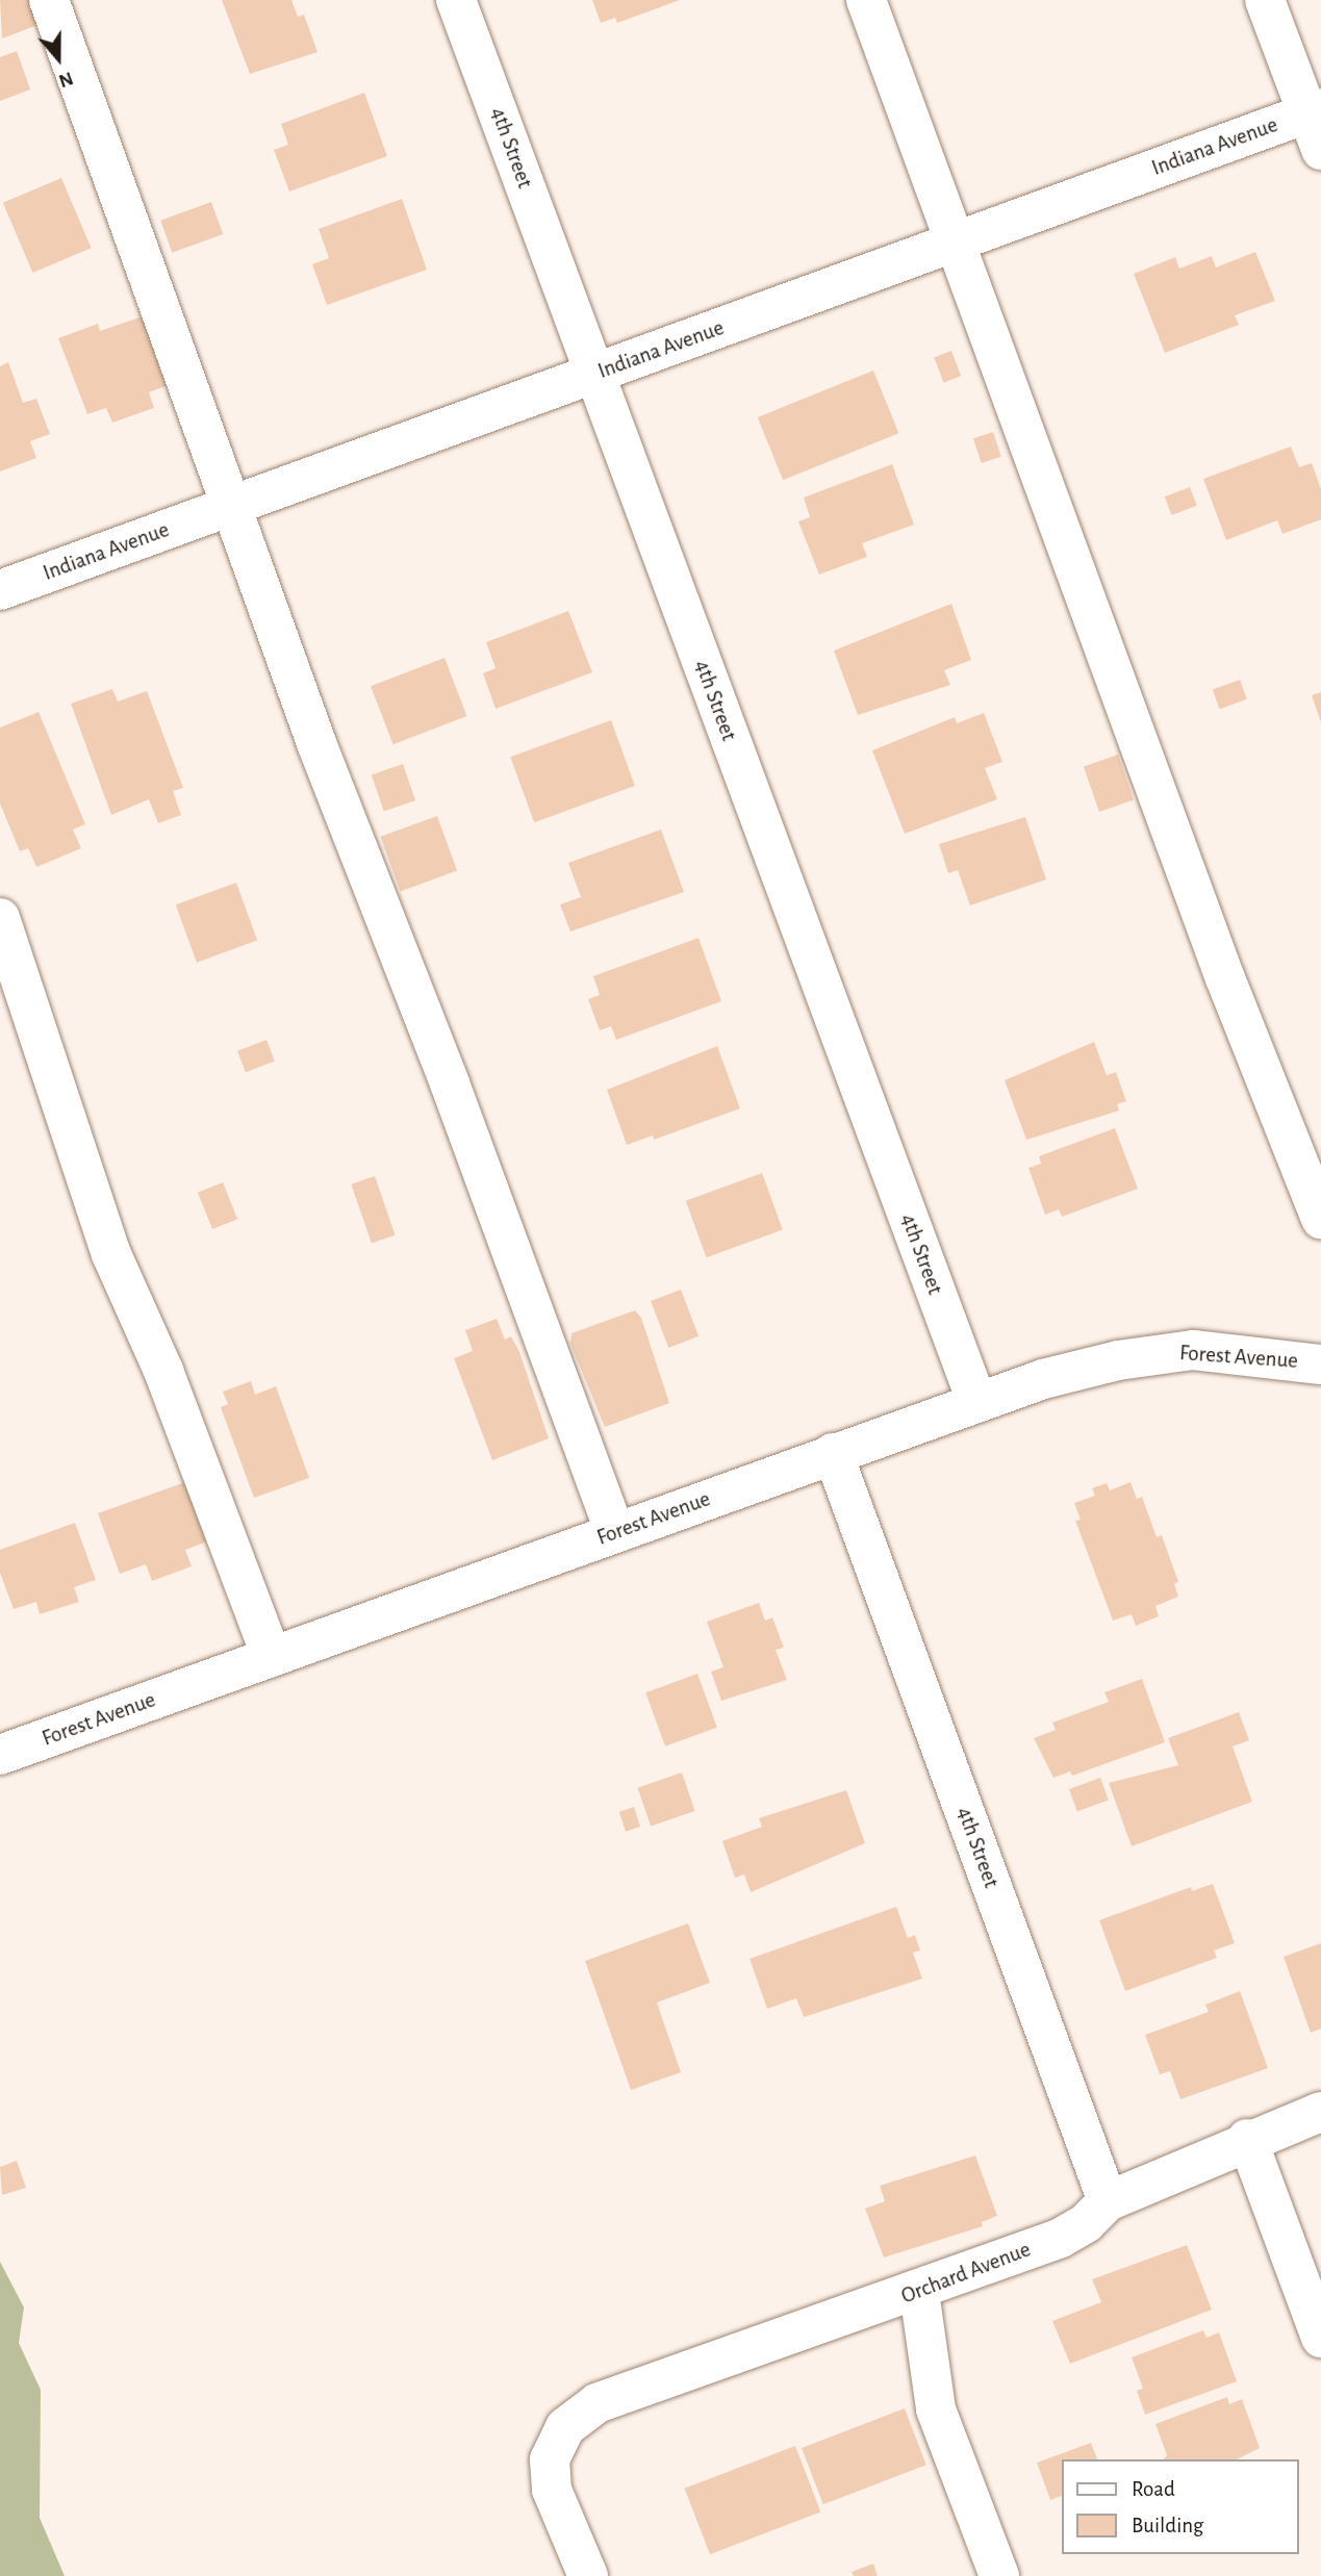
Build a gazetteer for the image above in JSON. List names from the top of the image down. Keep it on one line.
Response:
{"streets":{"street":["Indiana Avenue","4th Street","Forest Avenue","Orchard Avenue"]},"crossings":[["Indiana Avenue","4th Street"],["4th Street","Forest Avenue"],["4th Street","Orchard Avenue"]],"legend":["Road","Building"],"north":"bottom"}
